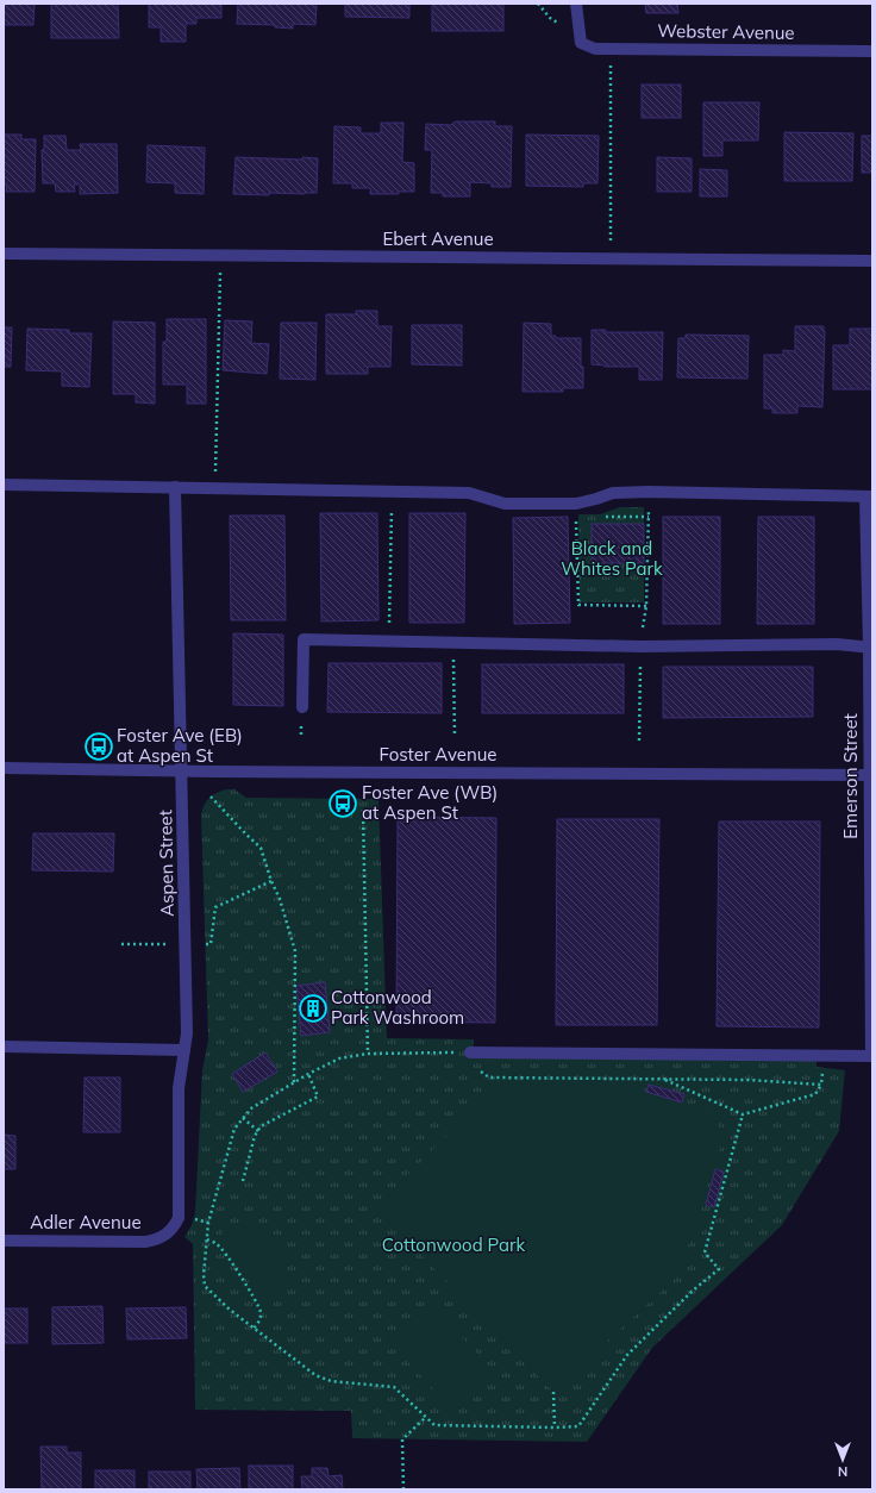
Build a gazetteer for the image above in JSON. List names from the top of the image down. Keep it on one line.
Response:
{"streets":{"street":["Webster Avenue","Ebert Avenue","Foster Avenue","Emerson Street","Aspen Street","Adler Avenue"]},"crossings":[["Foster Avenue","Emerson Street"],["Foster Avenue","Aspen Street"],["Aspen Street","Adler Avenue"]],"parks":["Black and Whites Park","Cottonwood Park"],"places":{"bus stop":["Foster Ave (EB) at Aspen St","Foster Ave (WB) at Aspen St"],"building":["Cottonwood Park Washroom"]},"north":"bottom"}
